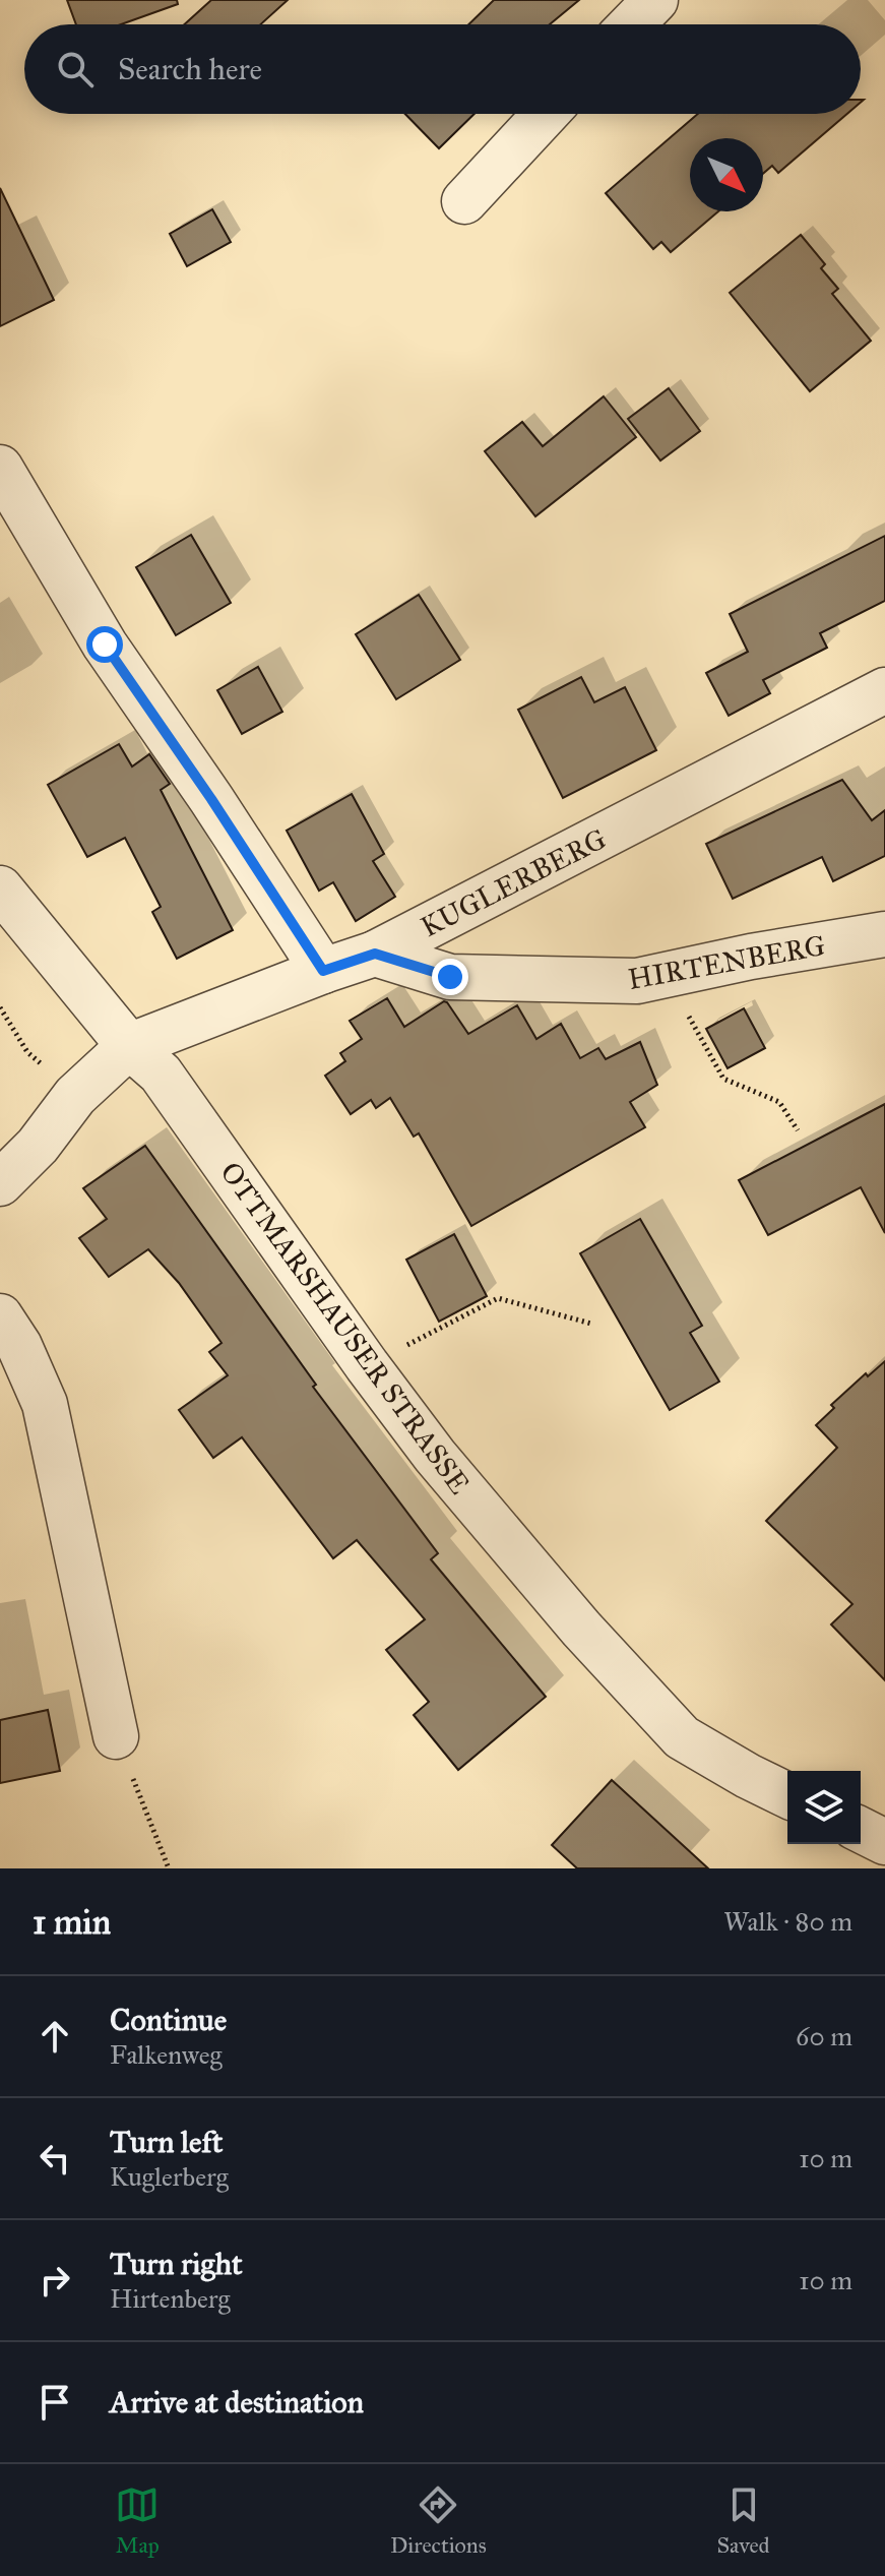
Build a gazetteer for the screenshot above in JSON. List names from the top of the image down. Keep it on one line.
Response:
{"streets":{"street":["KUGLERBERG","HIRTENBERG","OTTMARSHAUSER STRASSE"]},"crossings":[["KUGLERBERG","HIRTENBERG"],["KUGLERBERG","OTTMARSHAUSER STRASSE"]],"north":"bottom right","page":{"search":"Search here","heading":["1 min","Walk · 80 m"],"list":[["Continue","Falkenweg","60 m"],["Turn left","Kuglerberg","10 m"],["Turn right","Hirtenberg","10 m"],"Arrive at destination"],"nav":["Map","Directions","Saved"]}}
